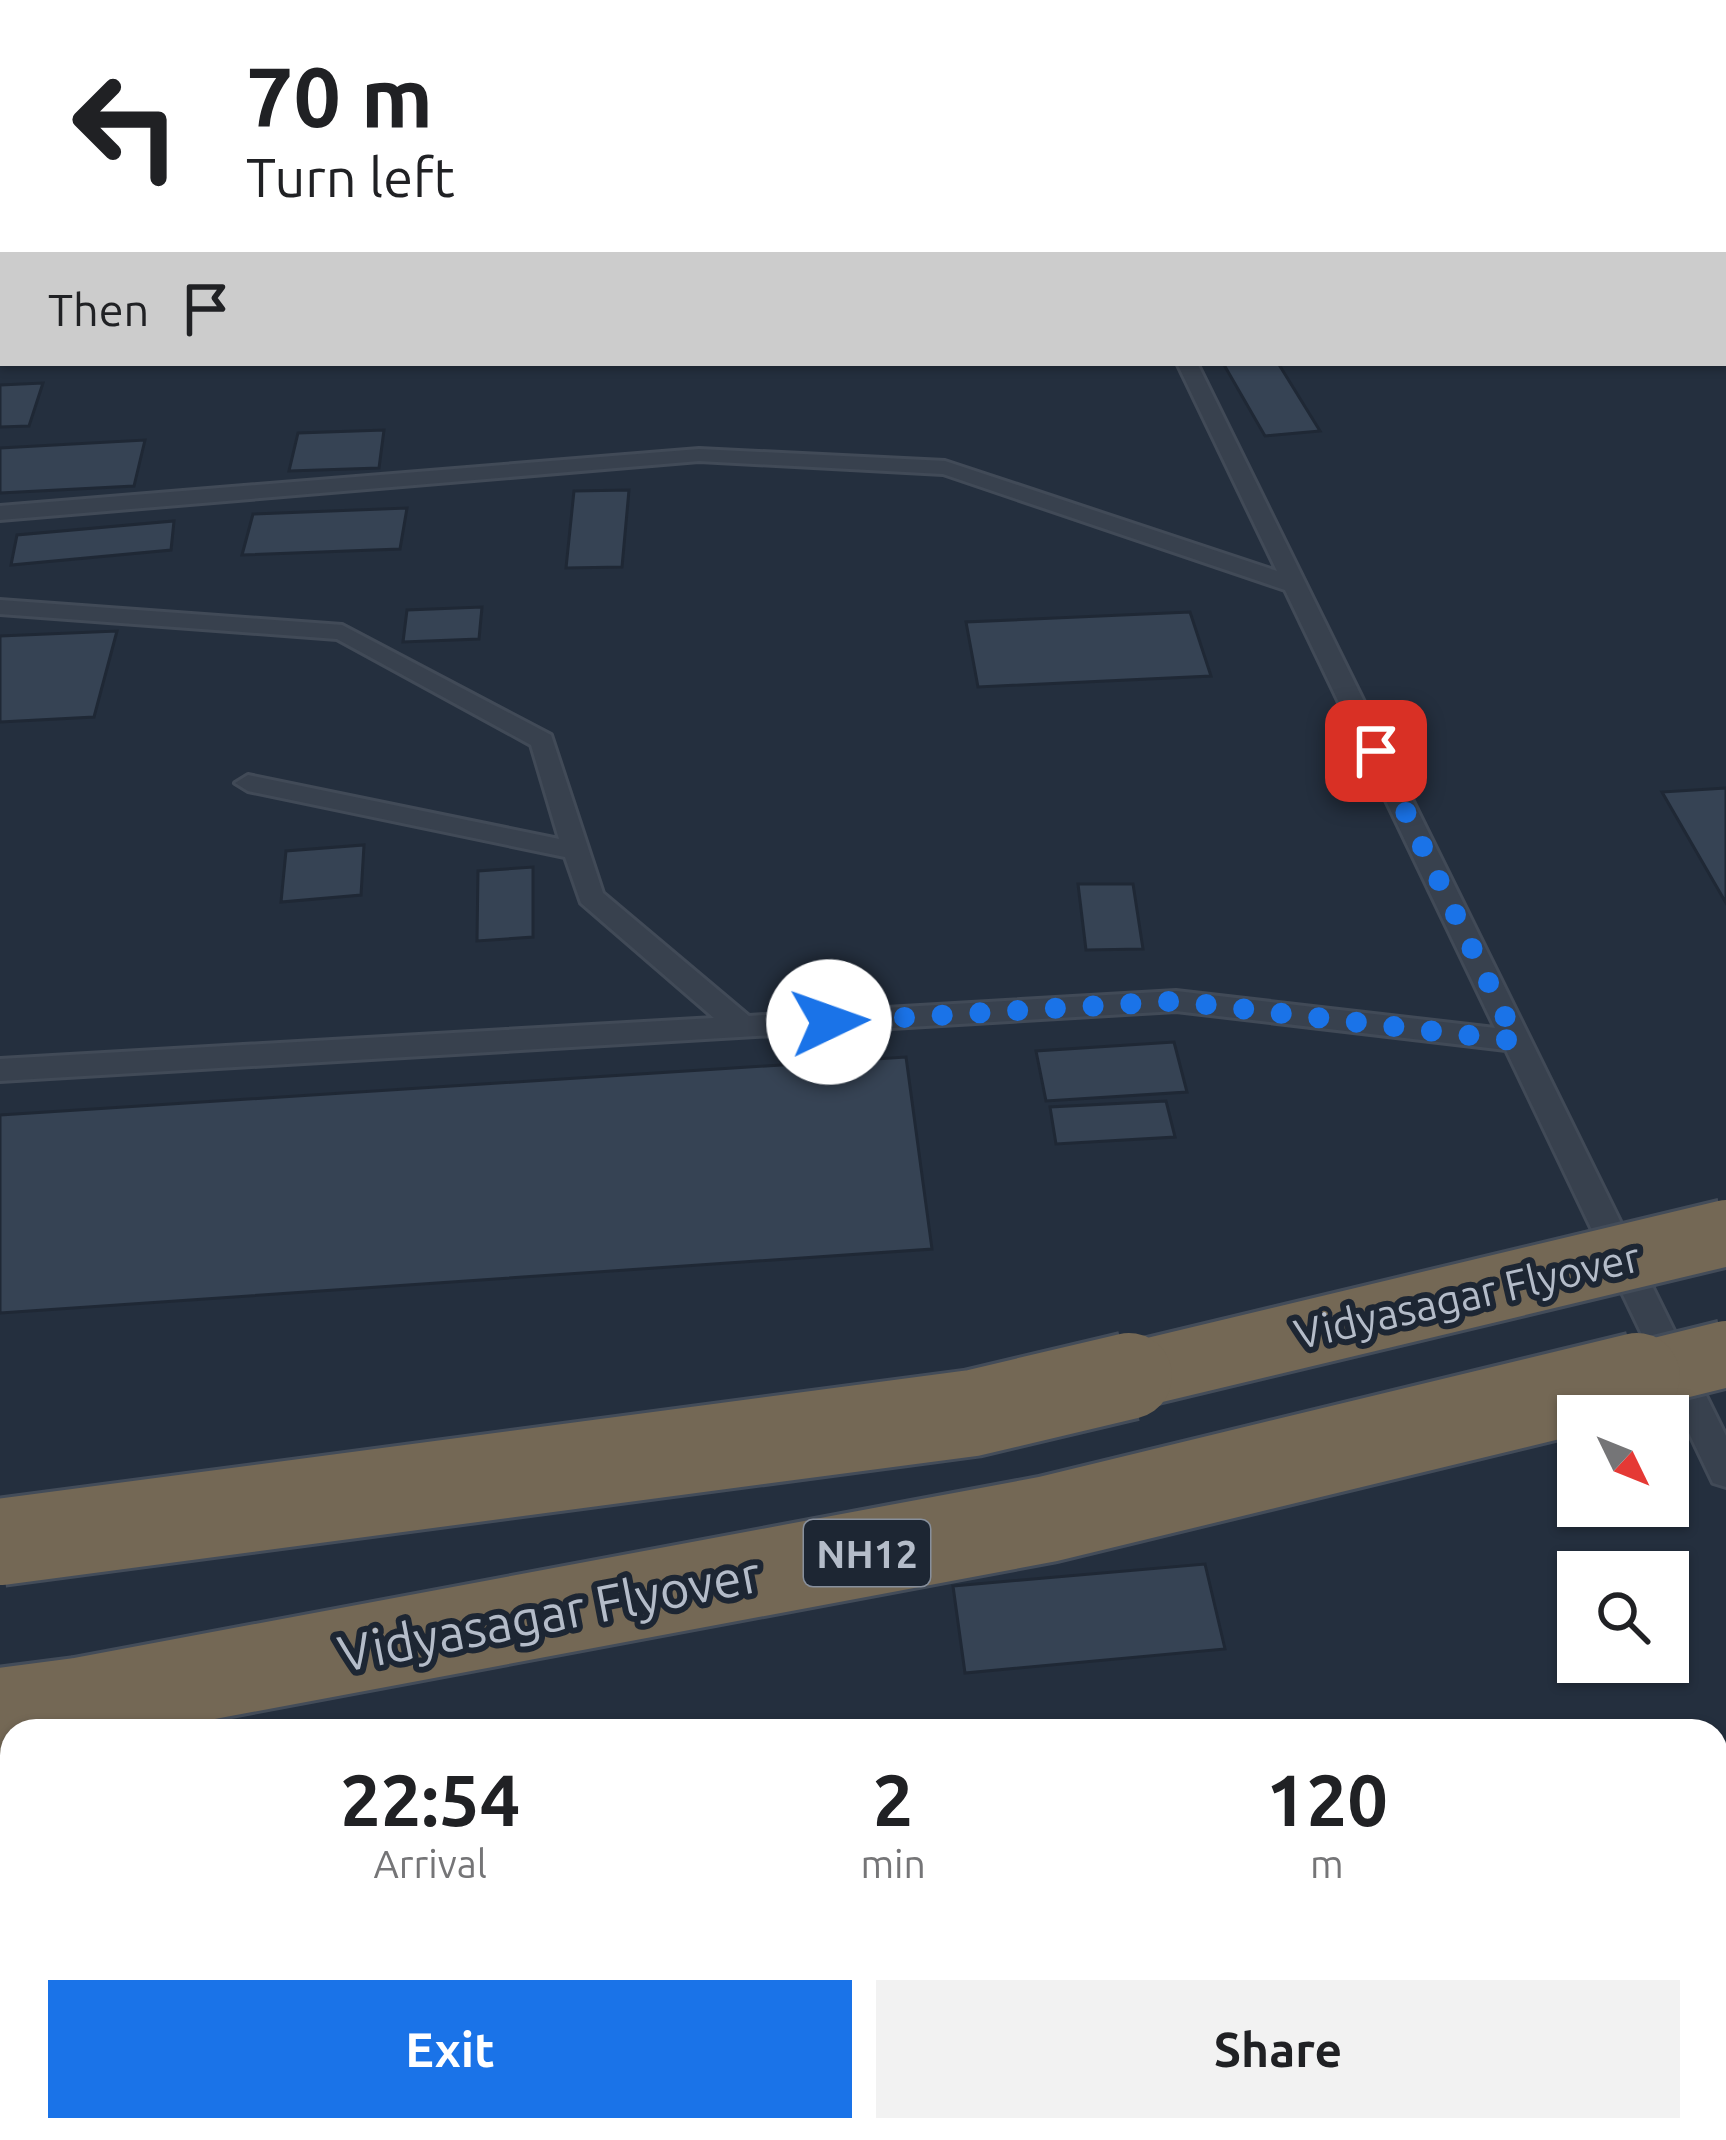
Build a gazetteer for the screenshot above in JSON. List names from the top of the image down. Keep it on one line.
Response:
{"streets":{"highway":["Vidyasagar Flyover","NH12"]},"north":"bottom right","page":{"turn":["70 m","Turn left"],"then":"Then","eta":["22:54","Arrival","2","min","120","m"],"buttons":["Exit","Share"]}}
